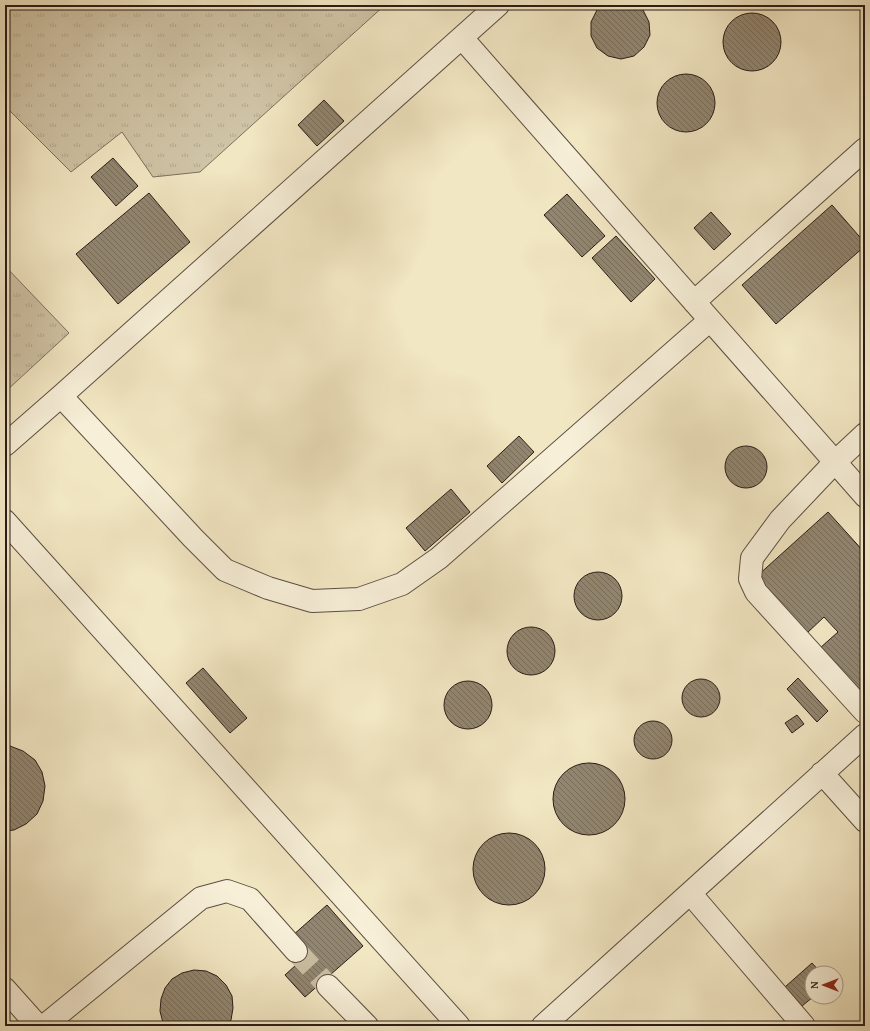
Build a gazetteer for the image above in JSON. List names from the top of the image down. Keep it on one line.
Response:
{"north":"left"}
